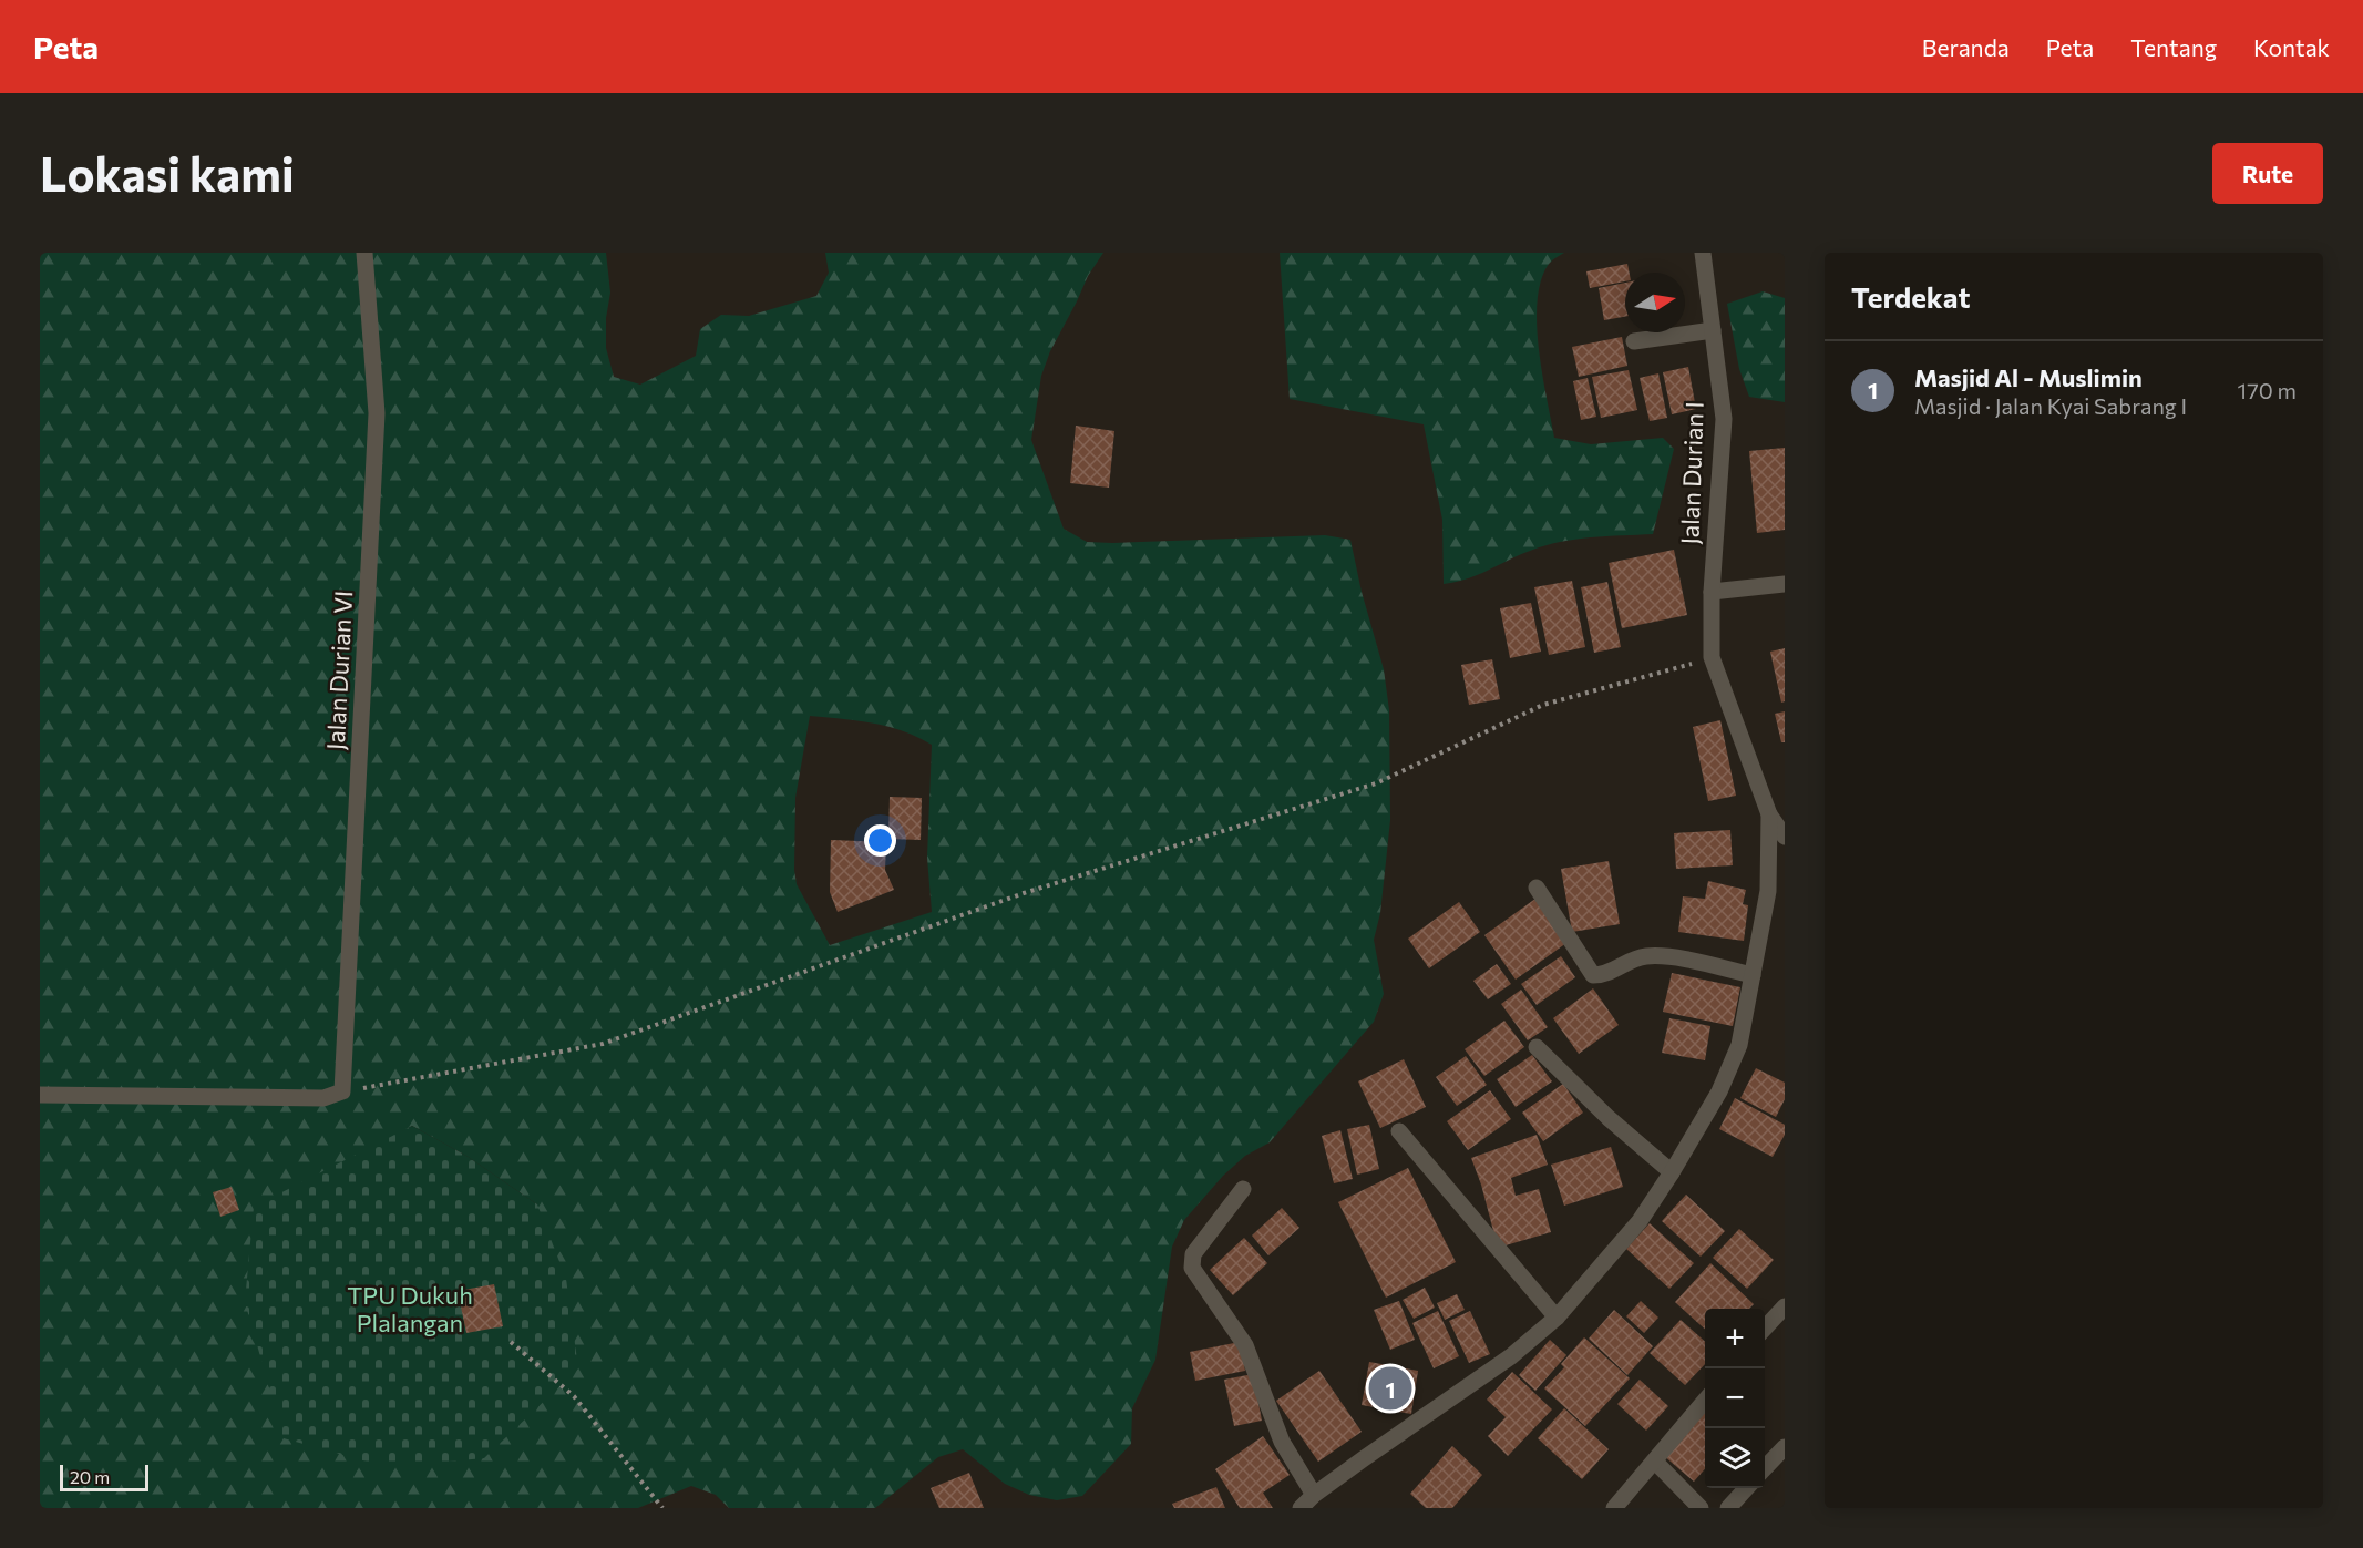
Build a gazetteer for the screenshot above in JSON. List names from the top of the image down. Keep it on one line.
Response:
{"streets":{"street":["Jalan Durian I","Jalan Durian VI"]},"parks":["TPU Dukuh Plalangan"],"scale_bar":"20 m","north":"right","page":{"header":"Peta","nav":["Beranda","Peta","Tentang","Kontak"],"buttons":"Rute","title":"Lokasi kami","heading":"Terdekat","list":[{"mark":"1","name":"Masjid Al - Muslimin","note":"Masjid · Jalan Kyai Sabrang I","value":"170 m"}],"map_buttons":["+","−"],"pins":"1","scale":"20 m"}}
